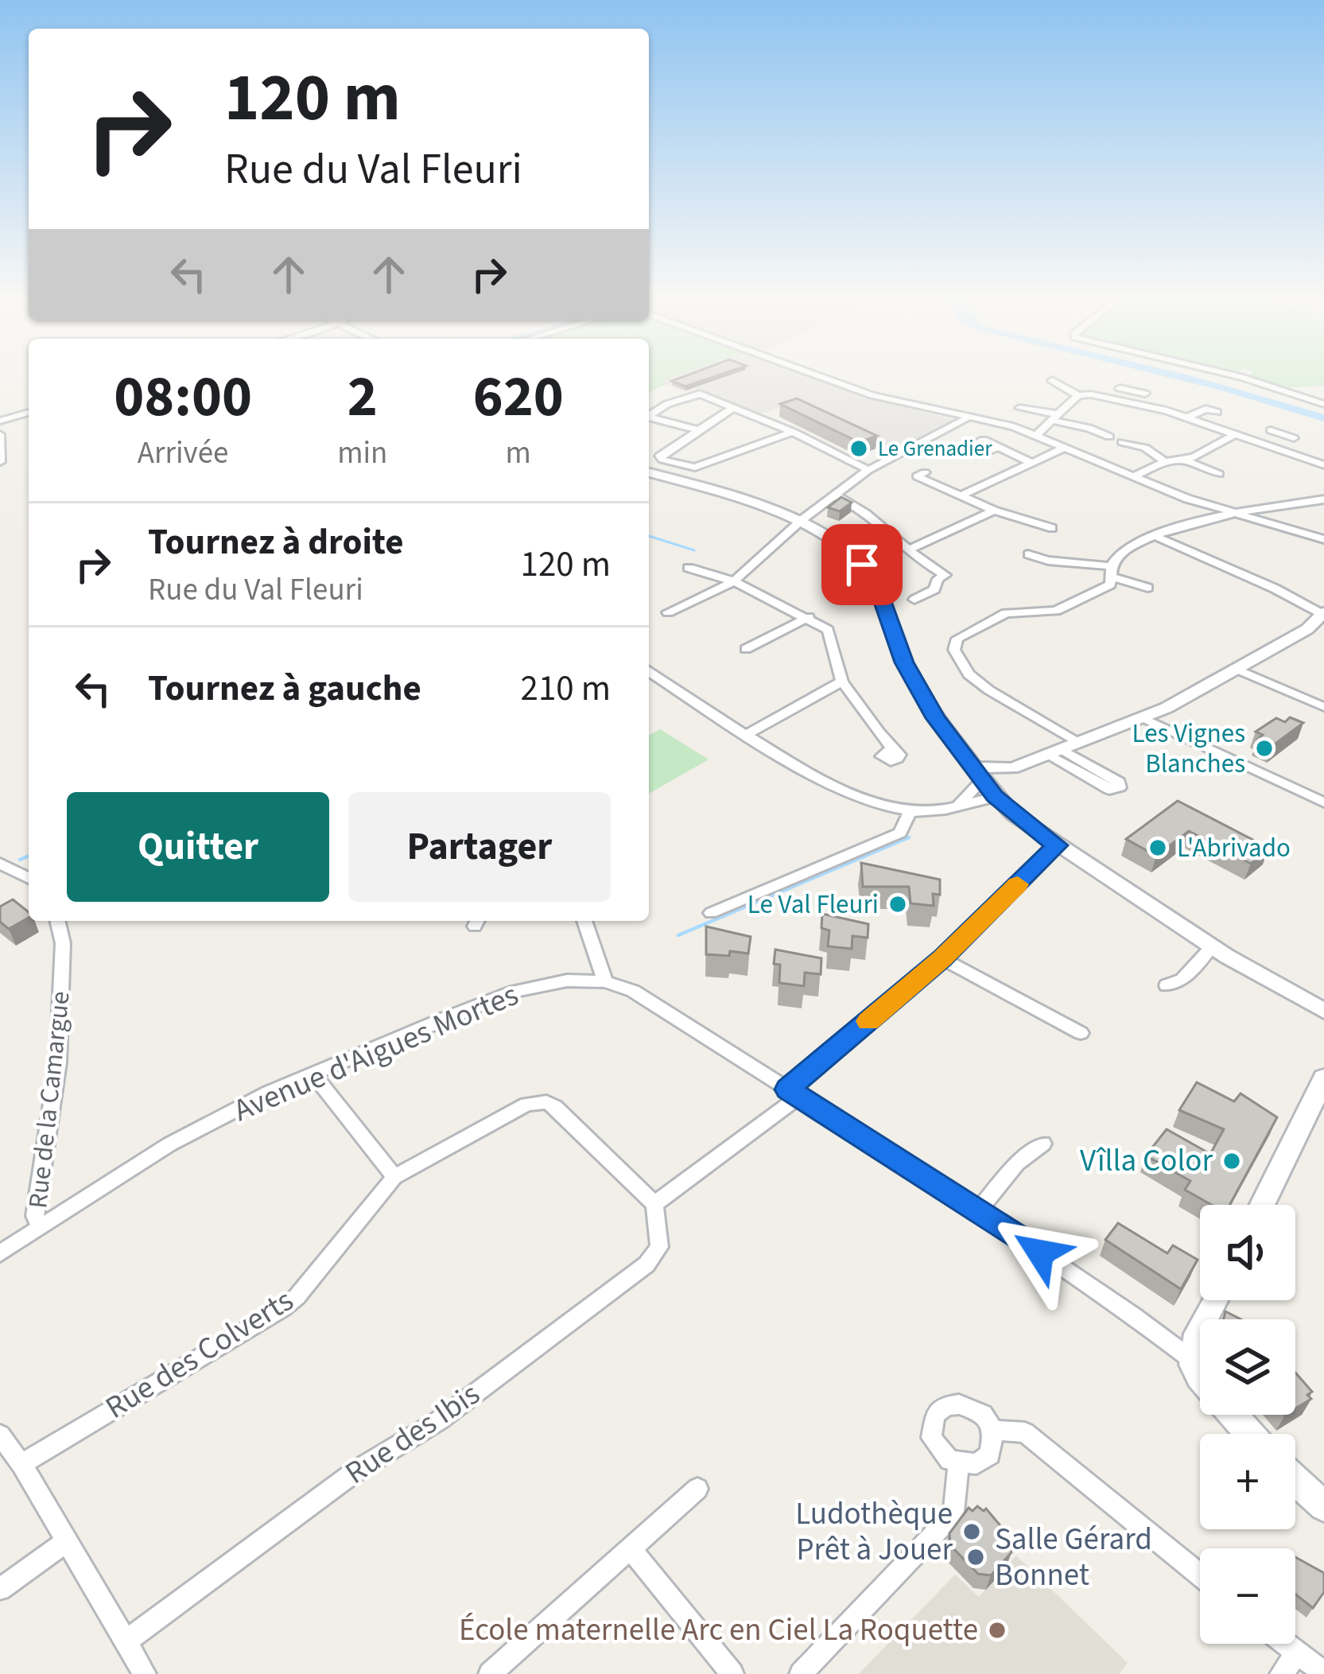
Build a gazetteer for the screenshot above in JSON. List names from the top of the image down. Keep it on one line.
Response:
{"streets":{"street":["Avenue d'Aigues Mortes","Rue de la Camargue","Rue des Colverts","Rue des Ibis"]},"crossings":[["Avenue d'Aigues Mortes","Rue de la Camargue"]],"places":["Le Grenadier","Les Vignes Blanches","L'Abrivado","Le Val Fleuri","Vîlla Color","Ludothèque Prêt à Jouer","Salle Gérard Bonnet","École maternelle Arc en Ciel La Roquette"],"page":{"turn":["120 m","Rue du Val Fleuri"],"eta":["08:00","Arrivée","2","min","620","m"],"list":[{"name":"Tournez à droite","note":"Rue du Val Fleuri","value":"120 m"},{"name":"Tournez à gauche","value":"210 m"}],"buttons":["Quitter","Partager"],"map_buttons":["+","−"]}}
